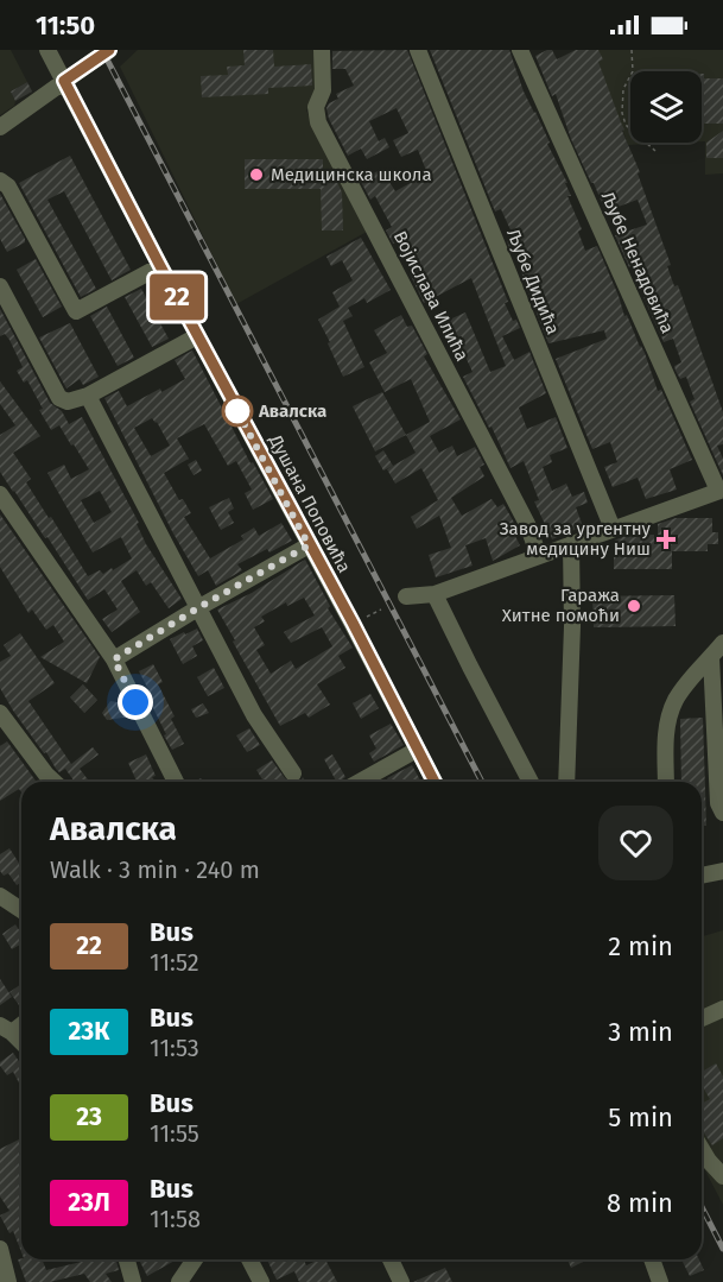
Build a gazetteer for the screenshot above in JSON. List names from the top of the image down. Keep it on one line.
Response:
{"streets":{"street":["Љубе Ненадовића","Љубе Дидића","Војислава Илића","Душана Поповића"]},"places":{"other":["Медицинска школа","Авалска","Гаража Хитне помоћи"],"health":["Завод за ургентну медицину Ниш"]},"lines":["bus line 22"],"page":{"status":"11:50","on_map":"22","heading":["Авалска","Walk · 3 min · 240 m"],"list":[{"mark":"22","name":"Bus","note":"11:52","value":"2 min"},{"mark":"23К","name":"Bus","note":"11:53","value":"3 min"},{"mark":"23","name":"Bus","note":"11:55","value":"5 min"},{"mark":"23Л","name":"Bus","note":"11:58","value":"8 min"}]}}
